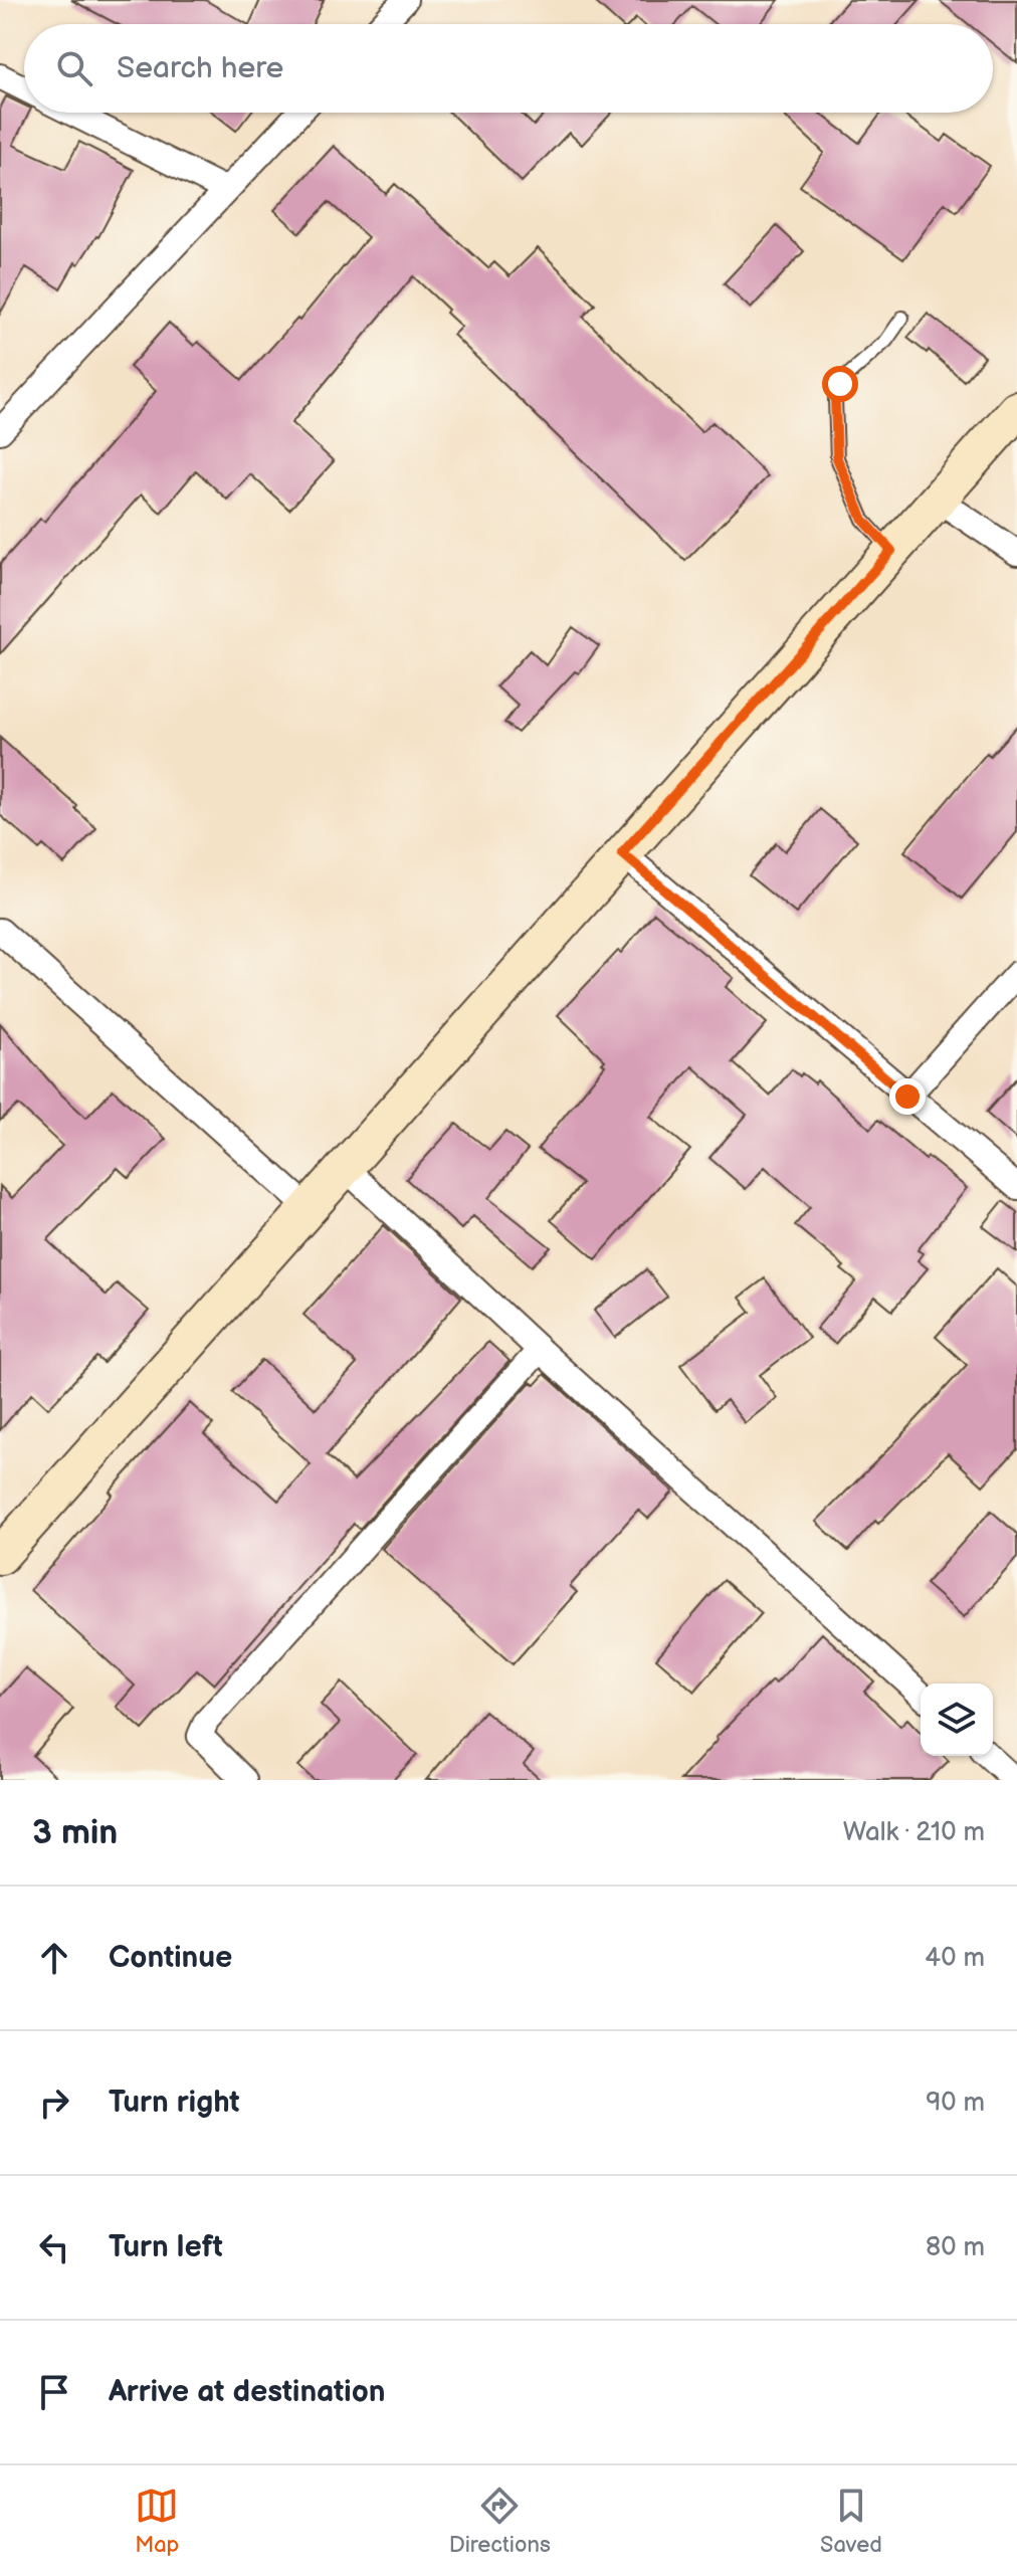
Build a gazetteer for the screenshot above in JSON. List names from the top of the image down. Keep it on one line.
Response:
{"page":{"search":"Search here","heading":["3 min","Walk · 210 m"],"list":[["Continue","40 m"],["Turn right","90 m"],["Turn left","80 m"],"Arrive at destination"],"nav":["Map","Directions","Saved"]}}
